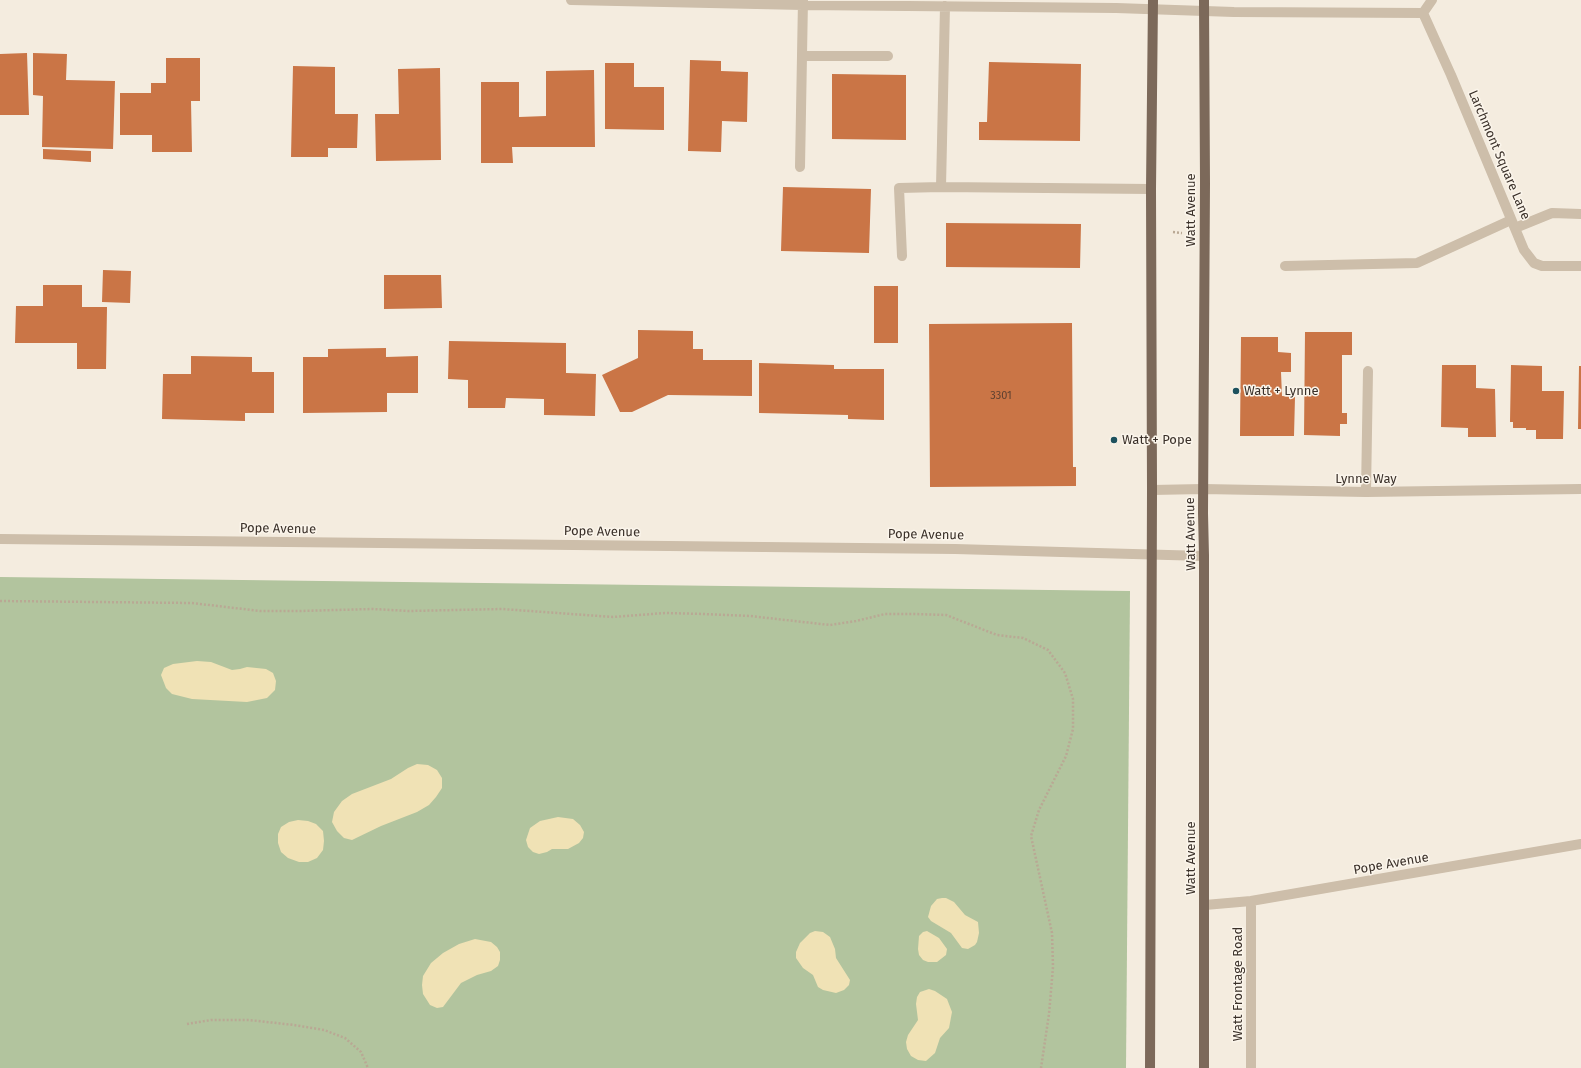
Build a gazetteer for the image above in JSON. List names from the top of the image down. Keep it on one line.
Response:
{"streets":{"main road":["Watt Avenue"],"street":["Larchmont Square Lane","Lynne Way","Pope Avenue","Watt Frontage Road"]},"crossings":[["Watt Avenue","Lynne Way"],["Watt Avenue","Pope Avenue"],["Pope Avenue","Watt Frontage Road"]],"places":["Watt + Lynne","Watt + Pope"],"house_numbers":["3301"]}
